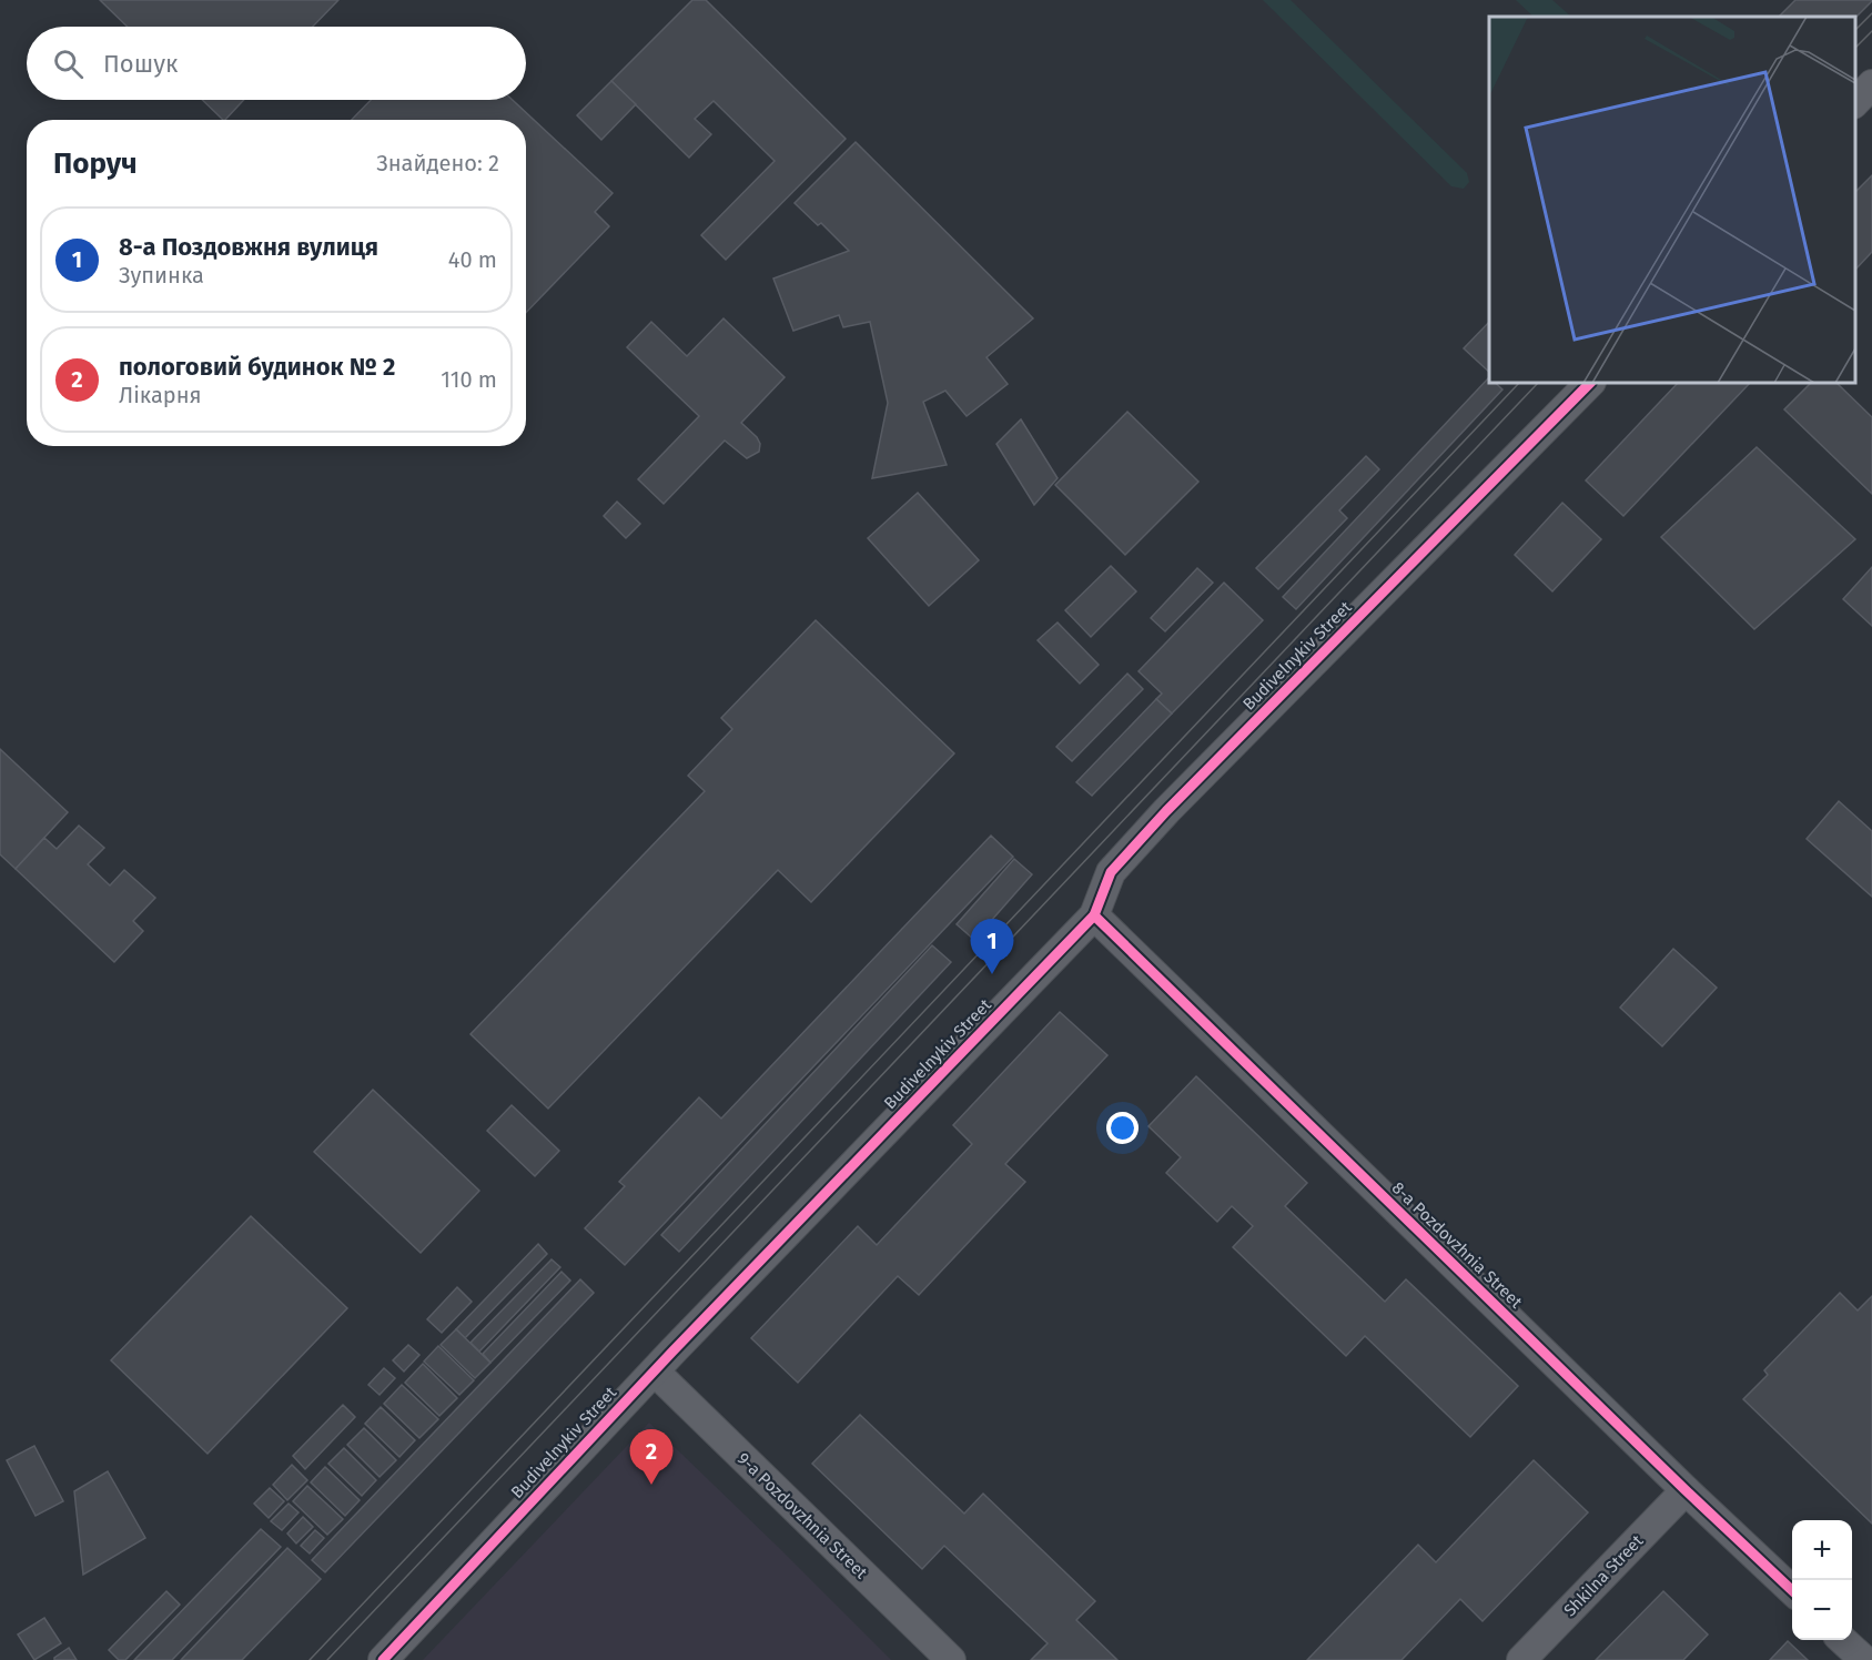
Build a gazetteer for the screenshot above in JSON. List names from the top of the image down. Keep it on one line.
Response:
{"streets":{"street":["Budivelnykiv Street","8-a Pozdovzhnia Street","9-a Pozdovzhnia Street","Shkilna Street"]},"crossings":[["Budivelnykiv Street","8-a Pozdovzhnia Street"],["Budivelnykiv Street","9-a Pozdovzhnia Street"],["8-a Pozdovzhnia Street","Shkilna Street"]],"page":{"search":"Пошук","heading":["Поруч","Знайдено: 2"],"list":[{"mark":"1","name":"8-а Поздовжня вулиця","note":"Зупинка","value":"40 m"},{"mark":"2","name":"пологовий будинок № 2","note":"Лікарня","value":"110 m"}],"pins":["1","2"],"map_buttons":["+","−"]}}
